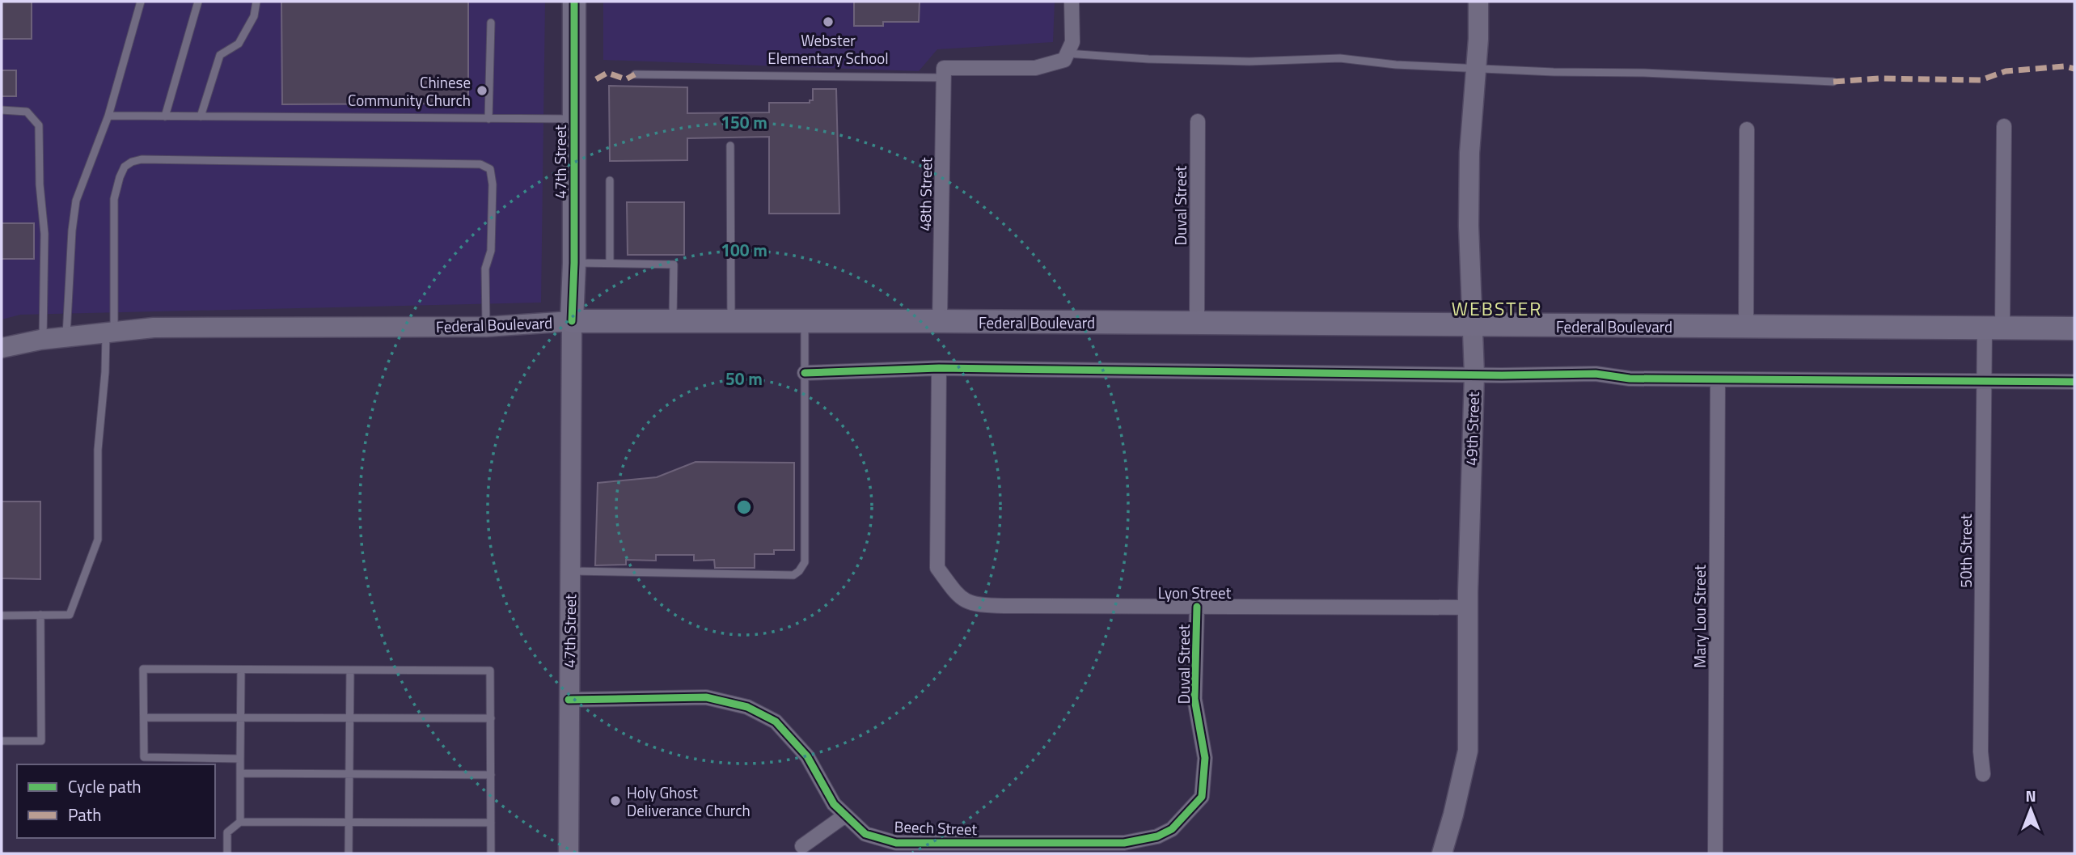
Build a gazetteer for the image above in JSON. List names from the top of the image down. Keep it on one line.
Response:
{"streets":{"main road":["47th Street","Federal Boulevard","49th Street"],"street":["48th Street","Duval Street","50th Street","Lyon Street","Mary Lou Street","Beech Street"]},"crossings":[["47th Street","Federal Boulevard"],["47th Street","Beech Street"],["48th Street","Federal Boulevard"],["Duval Street","Federal Boulevard"],["Duval Street","Lyon Street"],["Duval Street","Beech Street"],["Federal Boulevard","49th Street"],["Federal Boulevard","50th Street"],["49th Street","Lyon Street"]],"districts":["WEBSTER"],"places":["Webster Elementary School","Chinese Community Church","Holy Ghost Deliverance Church"],"legend":["Cycle path","Path"],"north":"top","rings":["150 m","100 m","50 m"]}
